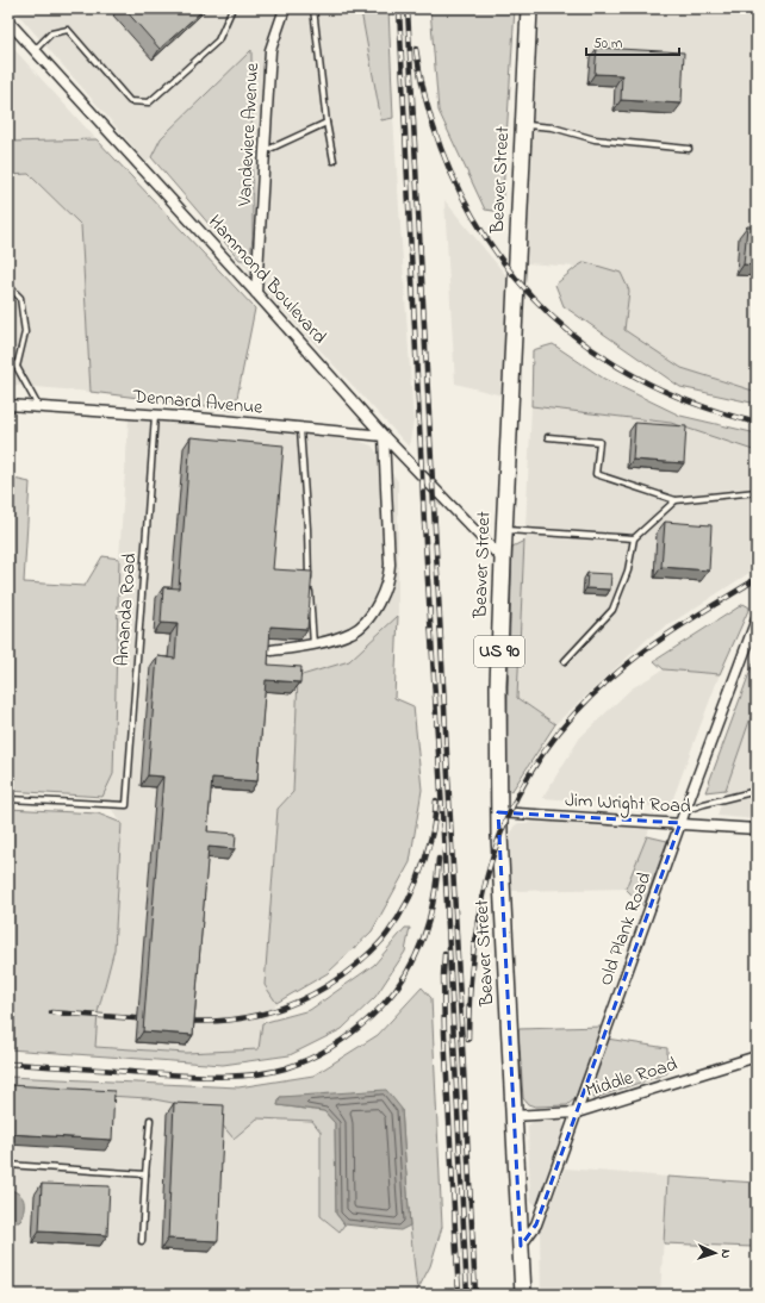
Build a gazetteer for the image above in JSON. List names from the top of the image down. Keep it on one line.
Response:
{"streets":{"main road":["Beaver Street","US 90"],"street":["Vandeviere Avenue","Hammond Boulevard","Dennard Avenue","Jim Wright Road","Old Plank Road","Middle Road"],"lane":["Amanda Road"]},"crossings":[["Vandeviere Avenue","Hammond Boulevard"],["Beaver Street","Hammond Boulevard"],["Beaver Street","Jim Wright Road"],["Beaver Street","Old Plank Road"],["Beaver Street","Middle Road"],["Hammond Boulevard","Dennard Avenue"],["Dennard Avenue","Amanda Road"],["Jim Wright Road","Old Plank Road"],["Old Plank Road","Middle Road"]],"scale_bar":"50 m","north":"right"}
